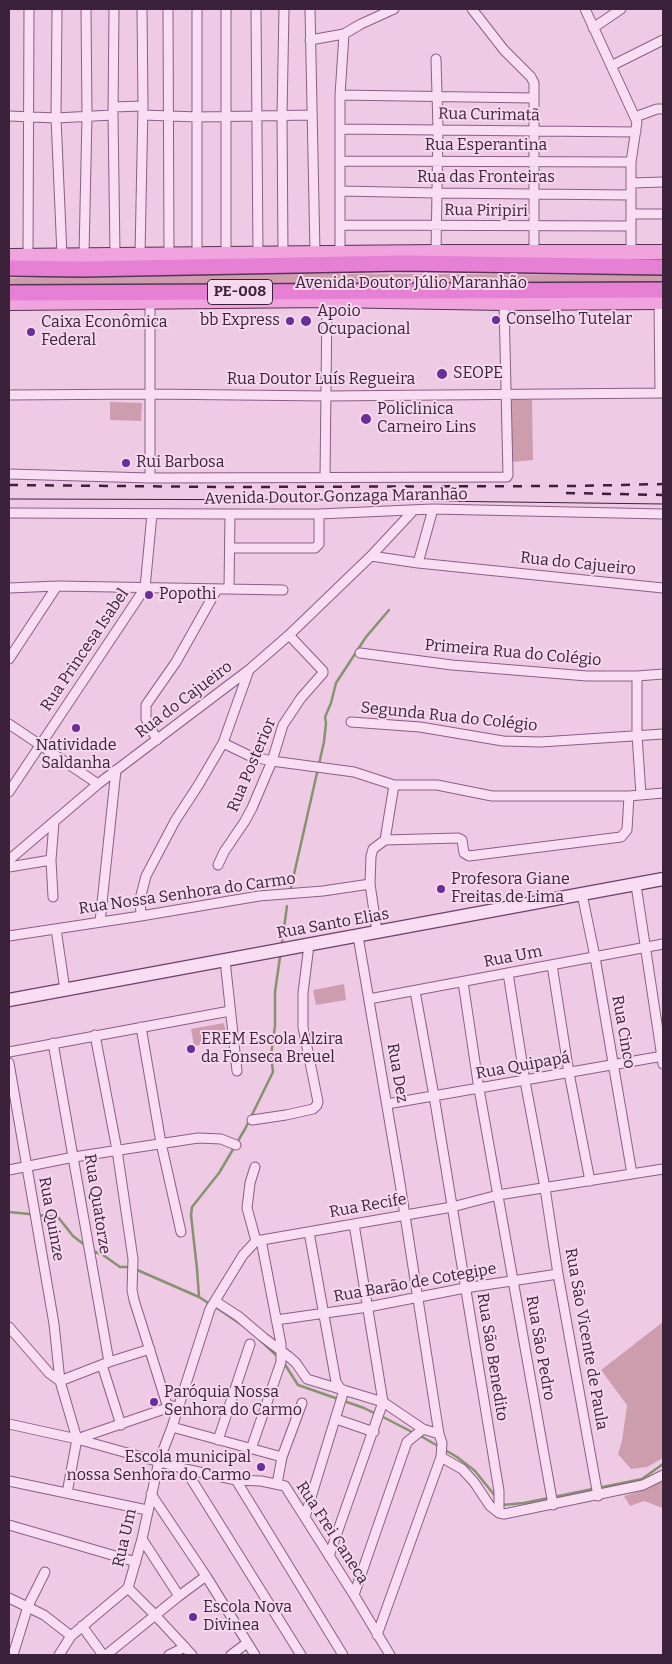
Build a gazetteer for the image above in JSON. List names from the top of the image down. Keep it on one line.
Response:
{"streets":{"highway":["Avenida Doutor Júlio Maranhão","PE-008"],"main road":["Rua Santo Elias"],"street":["Rua Curimatã","Rua Esperantina","Rua das Fronteiras","Rua Piripiri","Rua Doutor Luís Regueira","Avenida Doutor Gonzaga Maranhão","Rua do Cajueiro","Rua Princesa Isabel","Primeira Rua do Colégio","Segunda Rua do Colégio","Rua Posterior","Rua Nossa Senhora do Carmo","Rua Um","Rua Cinco","Rua Quipapá","Rua Dez","Rua Quatorze","Rua Recife","Rua Quinze","Rua Barão de Cotegipe","Rua São Vicente de Paula","Rua São Pedro","Rua São Benedito","Rua Frei Caneca"]},"crossings":[["Rua Doutor Luís Regueira","Avenida Doutor Gonzaga Maranhão"],["Avenida Doutor Gonzaga Maranhão","Rua do Cajueiro"],["Avenida Doutor Gonzaga Maranhão","Rua Princesa Isabel"],["Rua do Cajueiro","Rua Posterior"],["Rua Santo Elias","Rua Cinco"],["Rua Santo Elias","Rua Dez"],["Rua Um","Rua Cinco"],["Rua Um","Rua Dez"],["Rua Um","Rua São Vicente de Paula"],["Rua Um","Rua São Pedro"],["Rua Um","Rua São Benedito"],["Rua Um","Rua Frei Caneca"],["Rua Cinco","Rua Quipapá"],["Rua Cinco","Rua Recife"],["Rua Quipapá","Rua Dez"],["Rua Quipapá","Rua São Vicente de Paula"],["Rua Quipapá","Rua São Pedro"],["Rua Quipapá","Rua São Benedito"],["Rua Dez","Rua Recife"],["Rua Dez","Rua Barão de Cotegipe"],["Rua Recife","Rua São Vicente de Paula"],["Rua Recife","Rua São Pedro"],["Rua Recife","Rua São Benedito"],["Rua Quinze","Rua Frei Caneca"],["Rua Barão de Cotegipe","Rua São Vicente de Paula"],["Rua Barão de Cotegipe","Rua São Pedro"],["Rua Barão de Cotegipe","Rua São Benedito"]],"places":["Conselho Tutelar","bb Express","Apoio Ocupacional","Caixa Econômica Federal","SEOPE","Policlinica Carneiro Lins","Rui Barbosa","Popothi","Natividade Saldanha","Profesora Giane Freitas de Lima","EREM Escola Alzira da Fonseca Breuel","Paróquia Nossa Senhora do Carmo","Escola municipal nossa Senhora do Carmo","Escola Nova Divinea"]}
